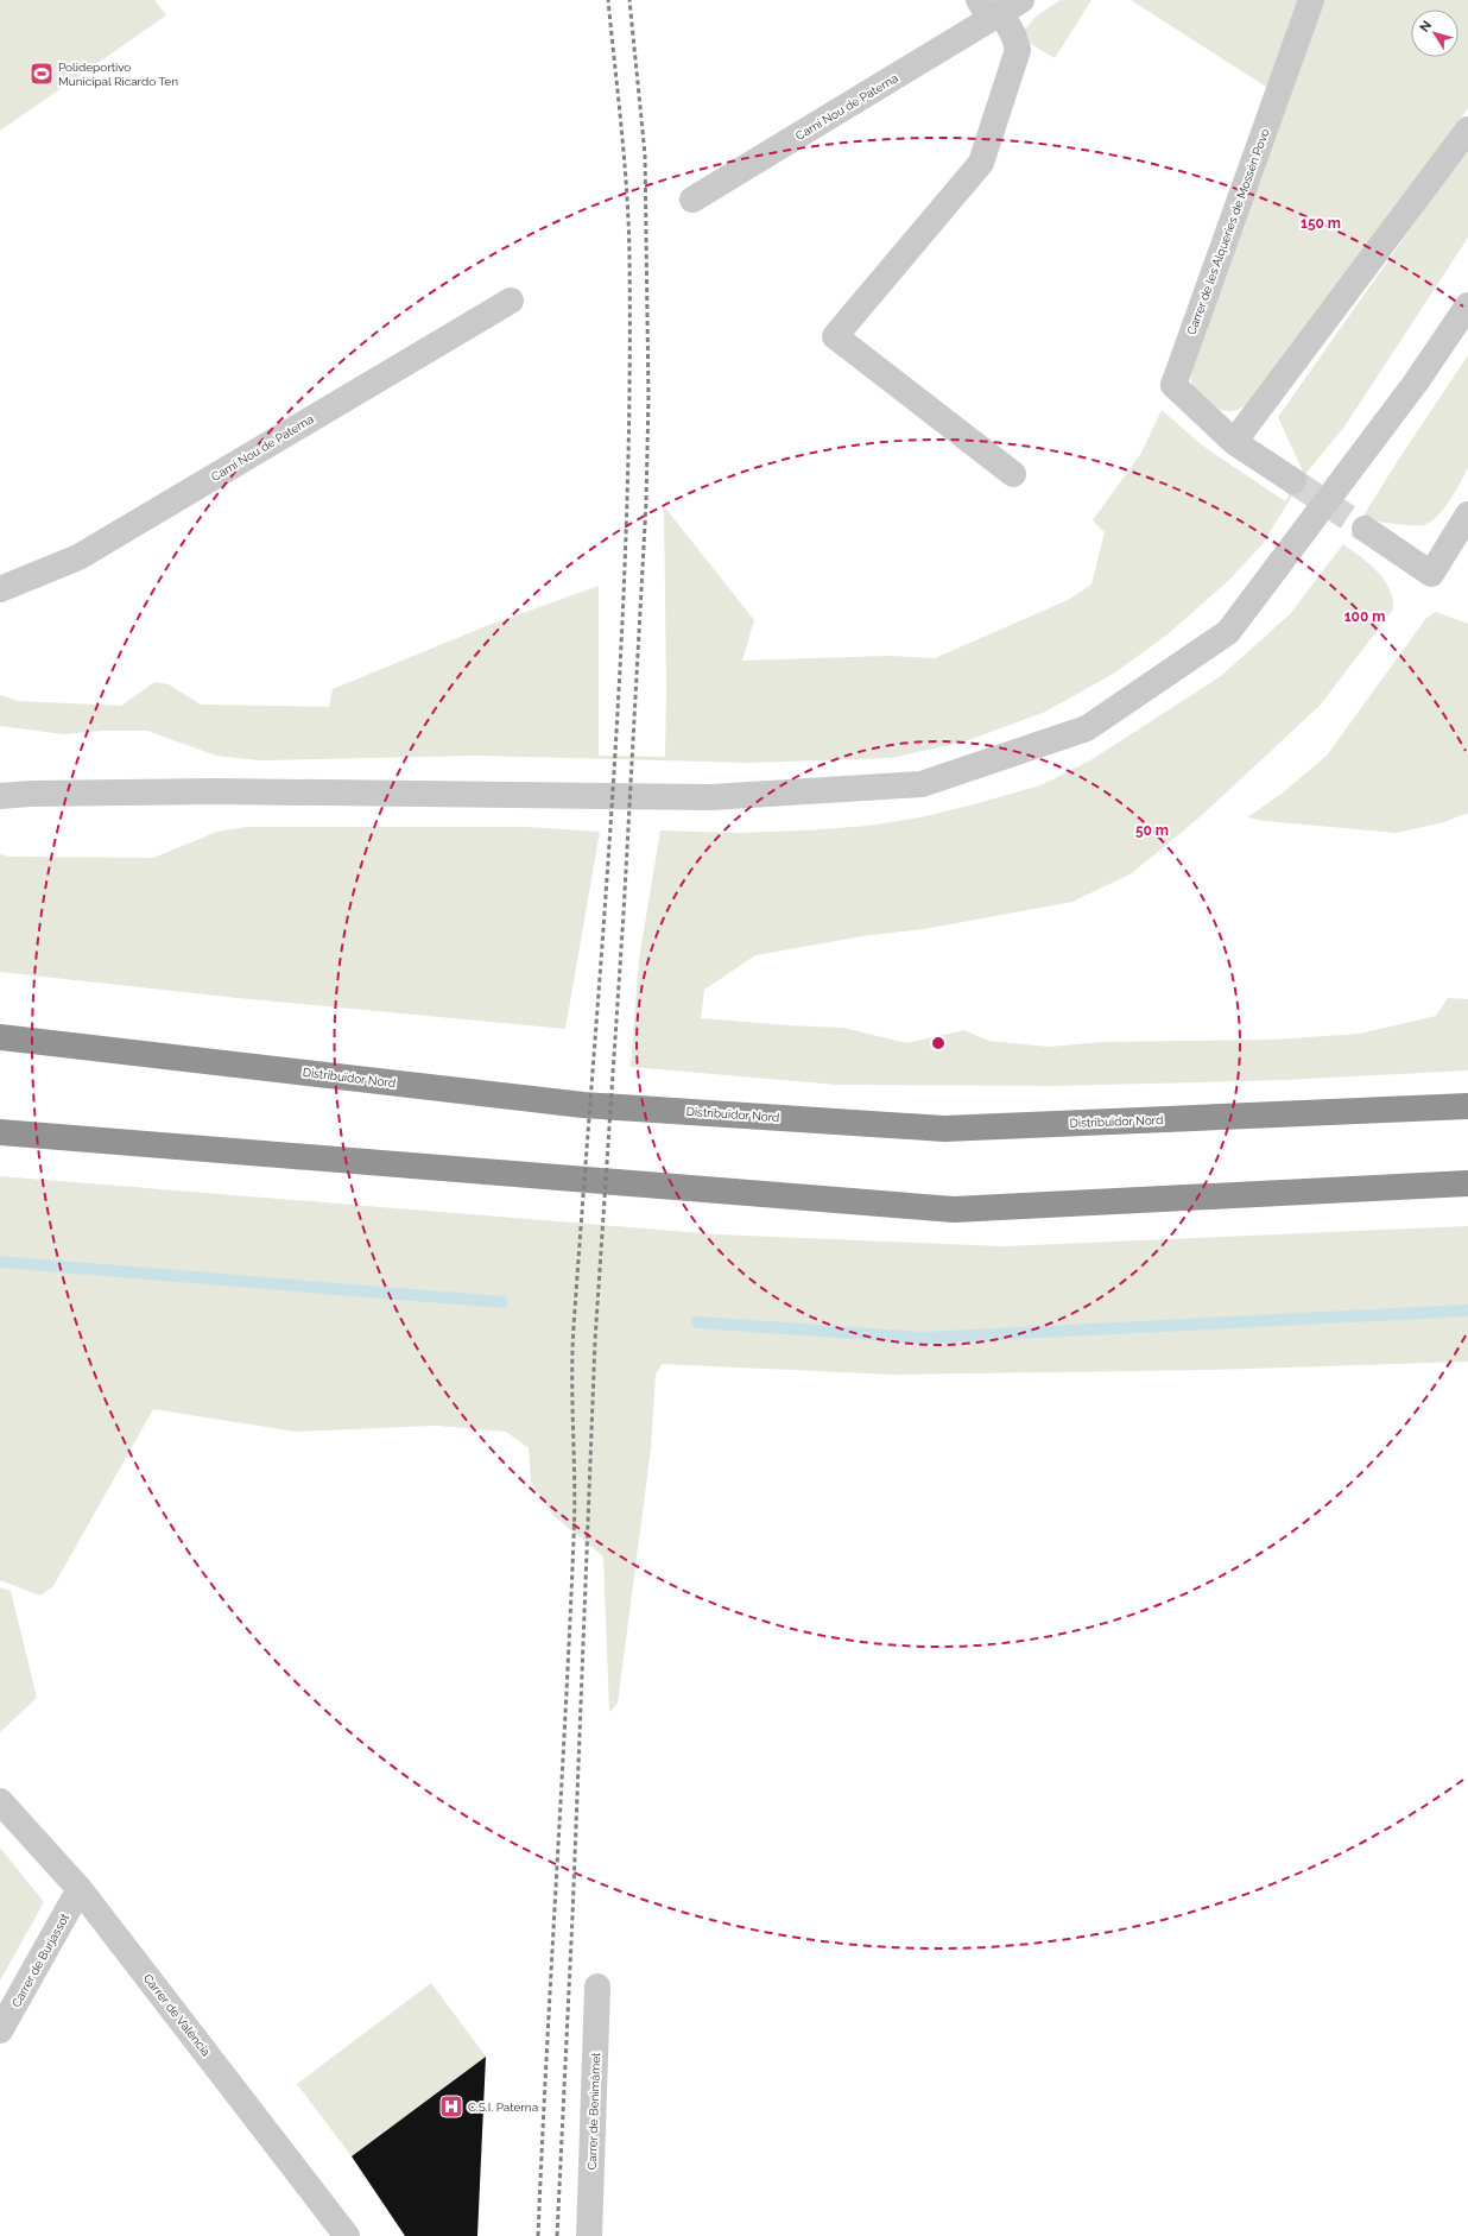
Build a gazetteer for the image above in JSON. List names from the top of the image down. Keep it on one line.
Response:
{"streets":{"highway":["Distribuïdor Nord"],"street":["Camí Nou de Paterna","Carrer de les Alqueries de Mossén Povo","Carrer de Burjassot","Carrer de València","Carrer de Benimàmet"]},"crossings":[["Carrer de Burjassot","Carrer de València"]],"places":{"sports":["Polideportivo Municipal Ricardo Ten"],"hospital":["C.S.I. Paterna"]},"north":"top left","rings":["150 m","100 m","50 m"]}
